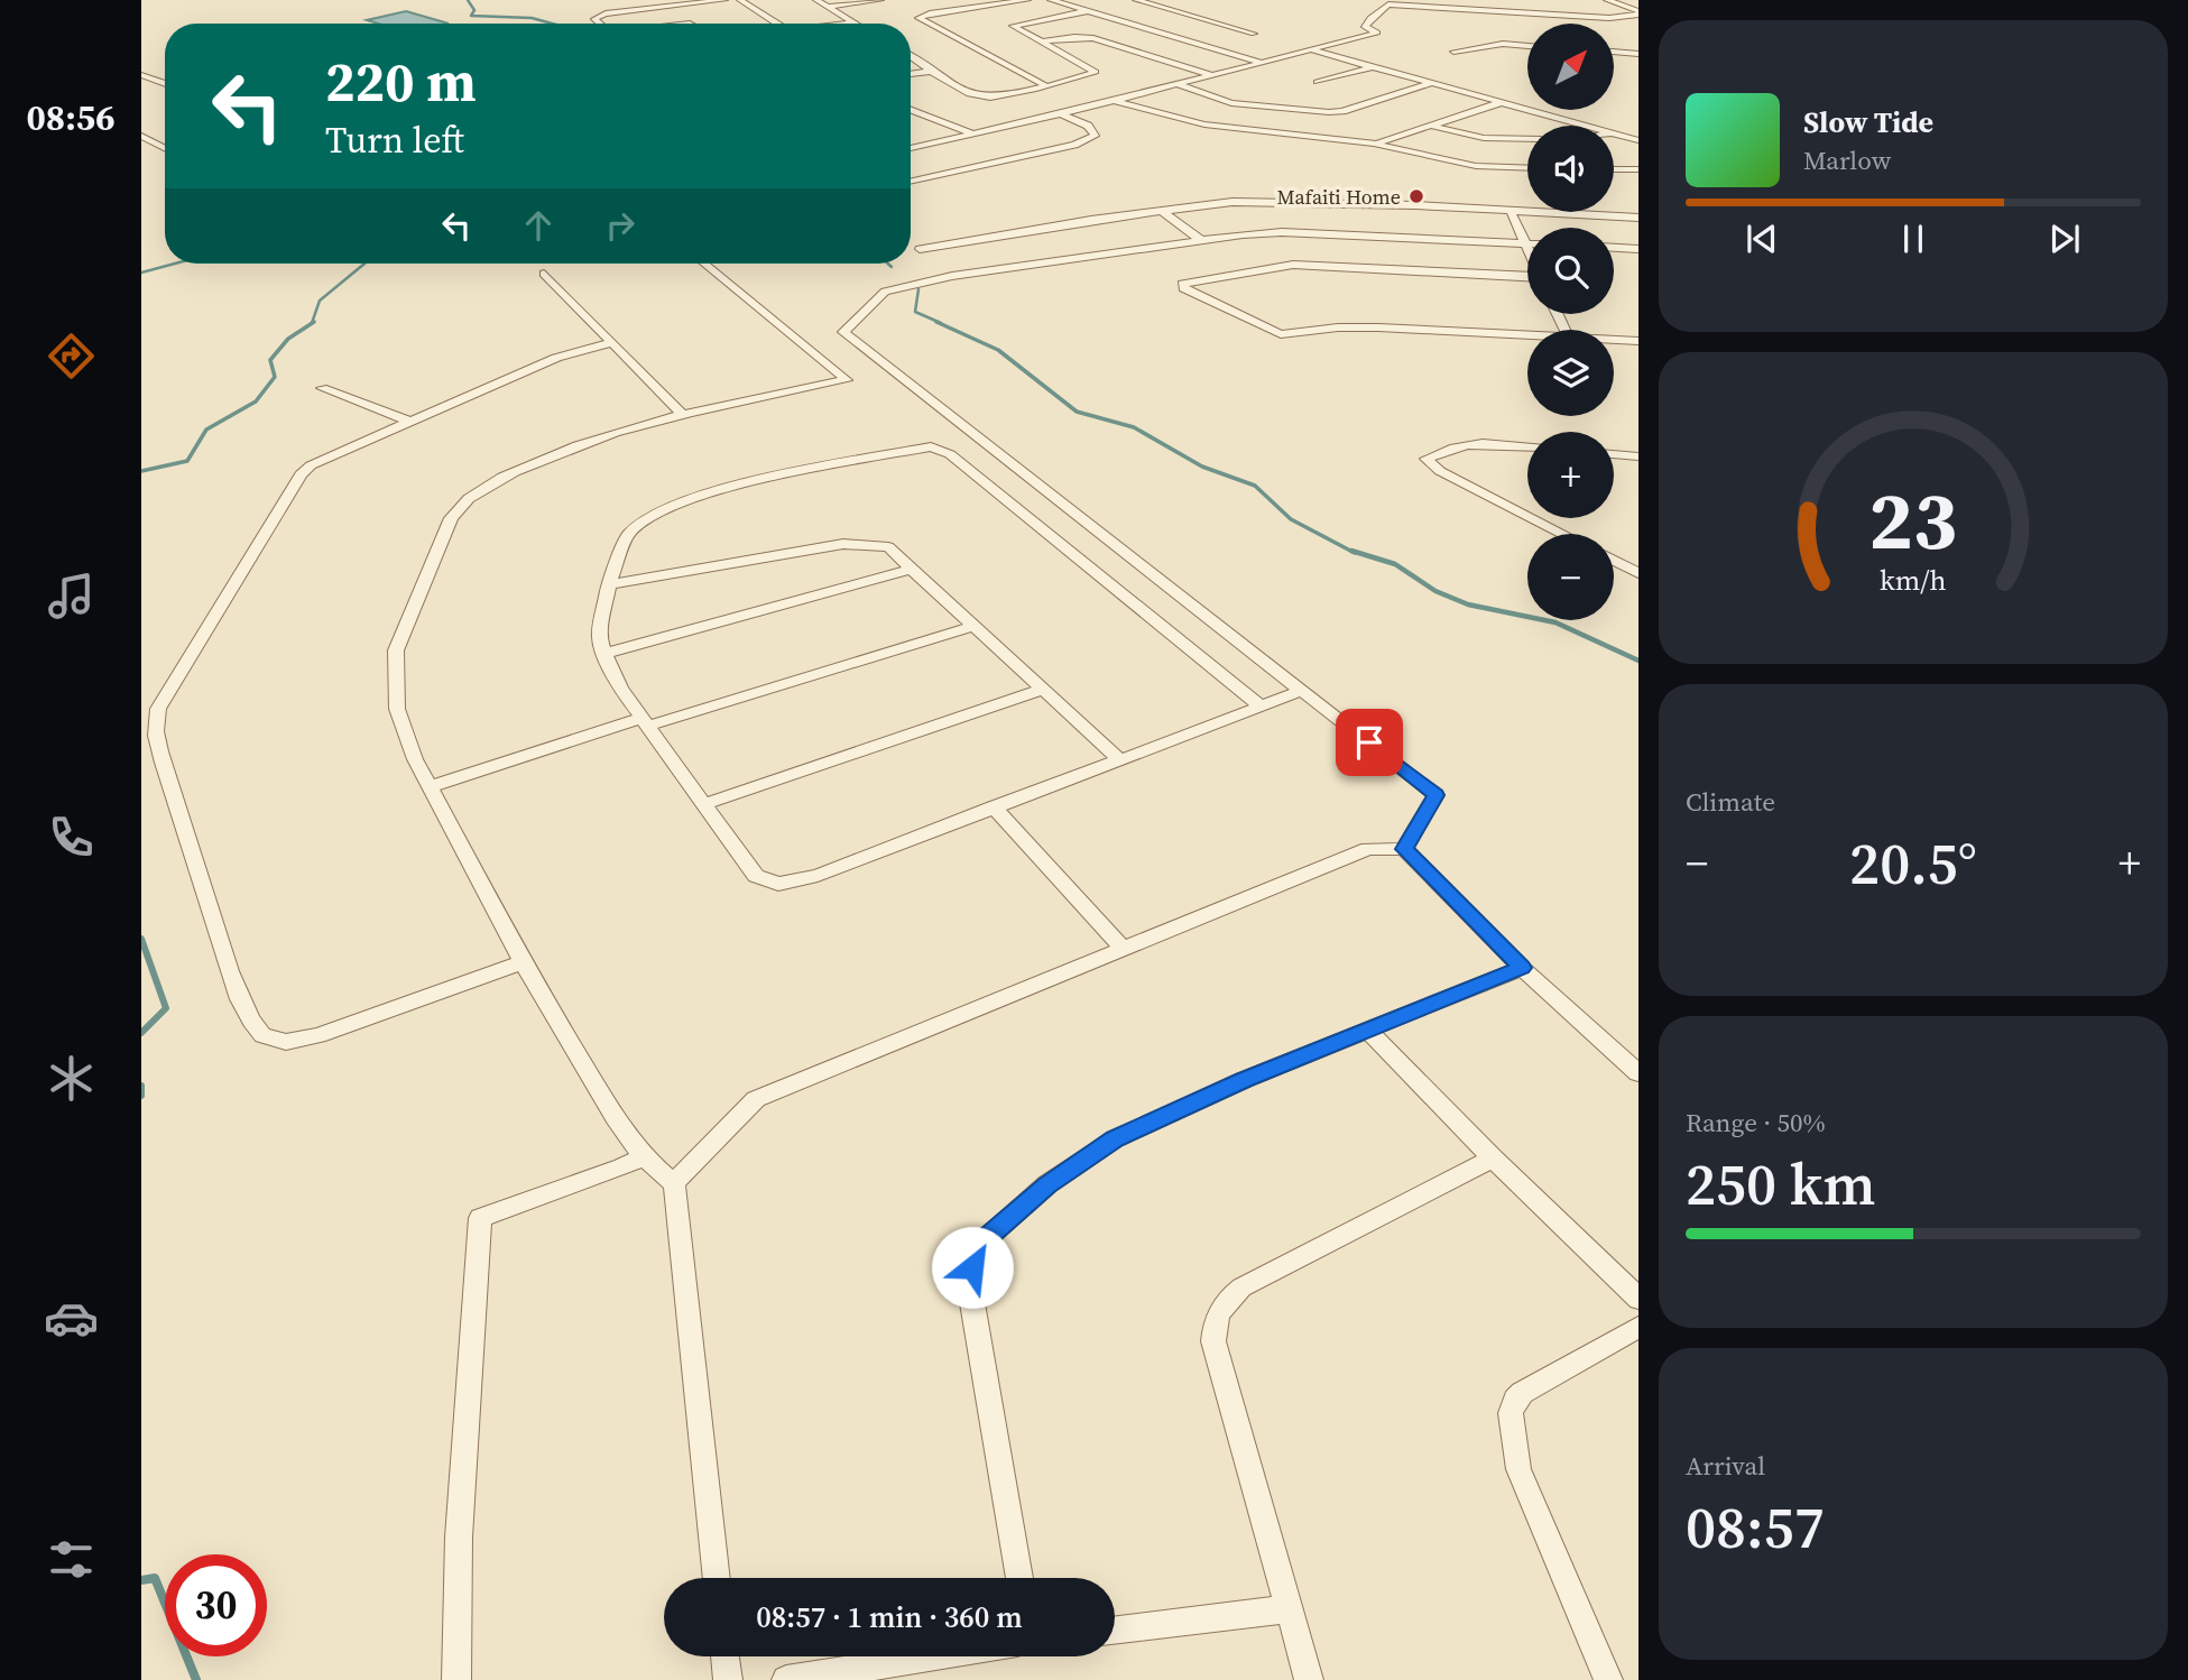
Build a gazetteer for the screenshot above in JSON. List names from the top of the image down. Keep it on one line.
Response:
{"places":["Mafaiti Home"],"north":"top right","page":{"tabs":"08:56","map_buttons":["+","−"],"turn":["220 m","Turn left"],"song":["Slow Tide","Marlow"],"tile":["Climate",["Range · 50%","250 km"],["Arrival","08:57"]],"heat":["−","20.5°","+"],"limit":"30","trip":"08:57 · 1 min · 360 m","gauge":["23","km/h"]}}
